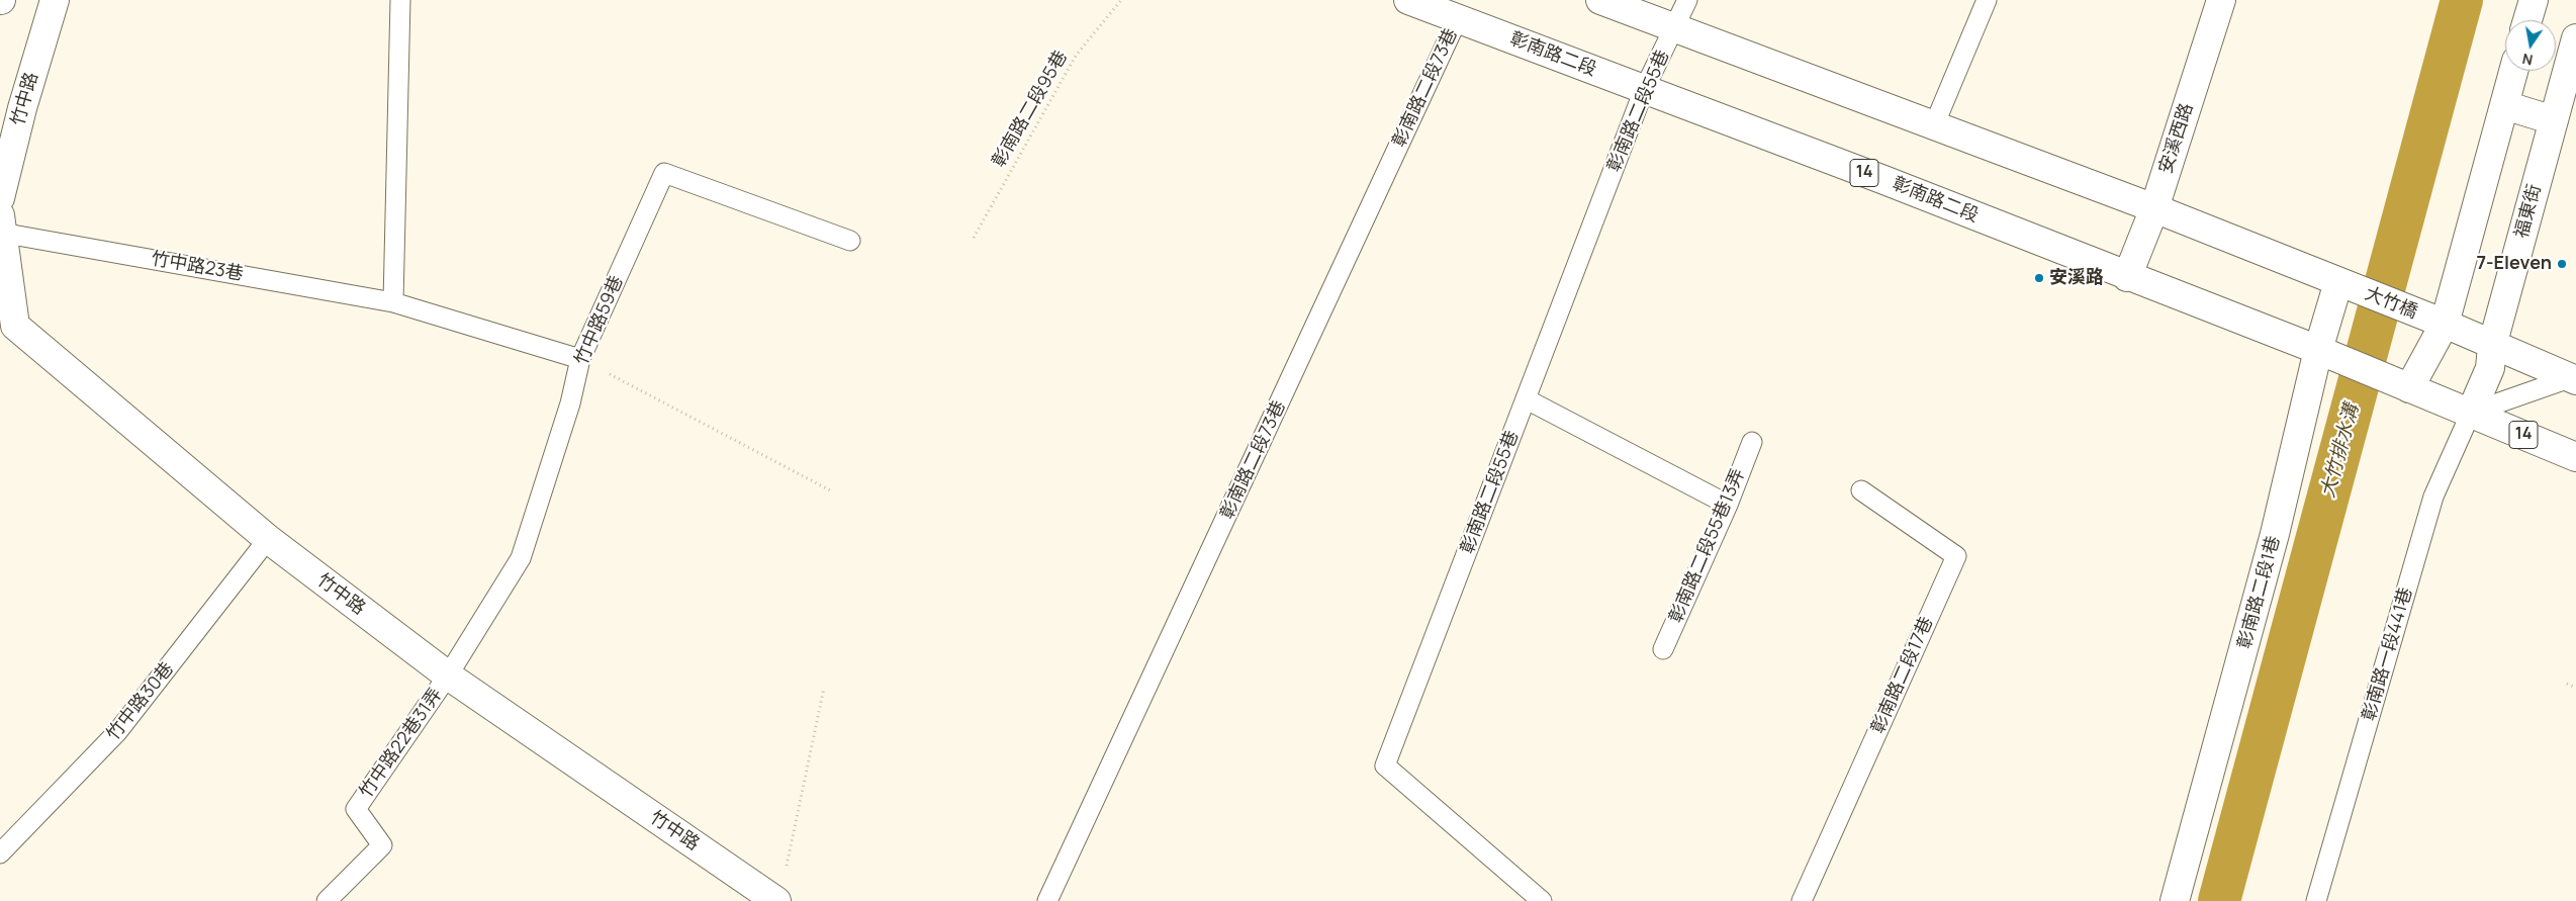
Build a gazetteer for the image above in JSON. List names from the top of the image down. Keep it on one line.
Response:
{"streets":{"street":["彰南路二段","竹中路","安溪西路","14","福東街","大竹橋","彰南路二段1巷"],"lane":["彰南路二段73巷","彰南路二段55巷","竹中路23巷","竹中路59巷","彰南路二段55巷13弄","彰南路一段441巷","彰南路二段17巷","竹中路30巷","竹中路22巷31弄"],"path":["彰南路二段95巷"]},"crossings":[["彰南路二段","彰南路二段73巷"],["彰南路二段","彰南路二段55巷"],["彰南路二段","安溪西路"],["彰南路二段","14"],["彰南路二段","彰南路二段1巷"],["竹中路","竹中路23巷"],["竹中路","竹中路59巷"],["竹中路","竹中路30巷"],["竹中路","竹中路22巷31弄"],["14","福東街"],["14","彰南路二段1巷"],["14","彰南路一段441巷"],["福東街","大竹橋"],["福東街","彰南路一段441巷"],["竹中路23巷","竹中路59巷"],["大竹橋","彰南路二段1巷"],["竹中路59巷","竹中路22巷31弄"]],"water":["大竹排水溝"],"places":["7-Eleven","安溪路"],"north":"bottom"}
